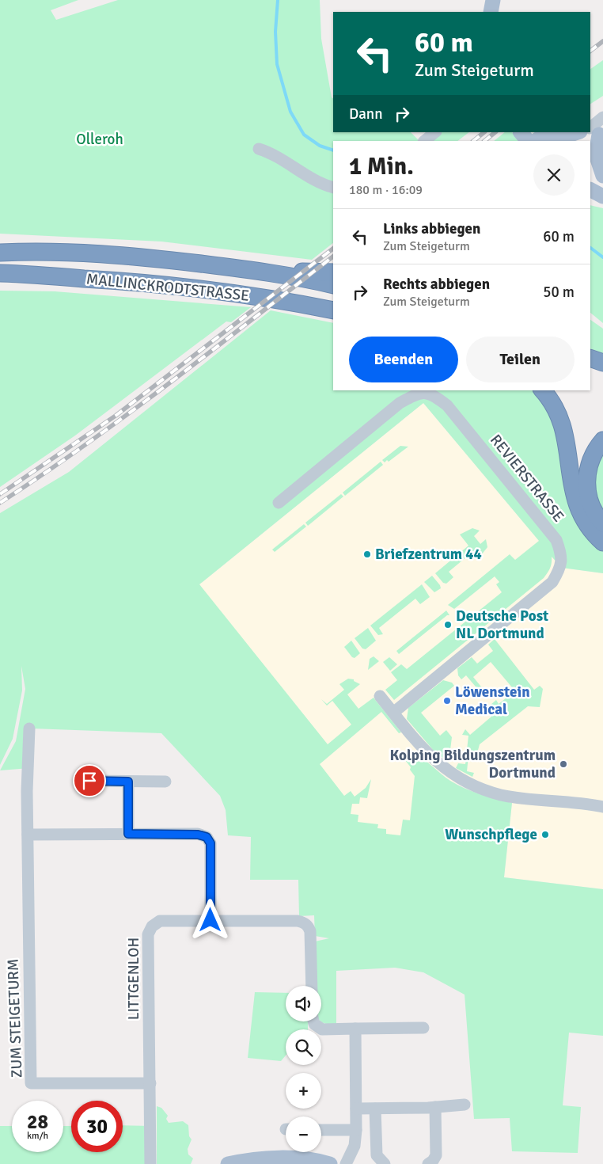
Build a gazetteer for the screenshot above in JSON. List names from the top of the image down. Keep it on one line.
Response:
{"streets":{"highway":["MALLINCKRODTSTRASSE"],"street":["REVIERSTRASSE","LITTGENLOH","ZUM STEIGETURM"]},"crossings":[["LITTGENLOH","ZUM STEIGETURM"]],"parks":["Olleroh"],"places":["Briefzentrum 44","Deutsche Post NL Dortmund","Löwenstein Medical","Kolping Bildungszentrum Dortmund","Wunschpflege"],"page":{"turn":["60 m","Zum Steigeturm"],"then":"Dann","heading":["1 Min.","180 m · 16:09"],"list":[{"name":"Links abbiegen","note":"Zum Steigeturm","value":"60 m"},{"name":"Rechts abbiegen","note":"Zum Steigeturm","value":"50 m"}],"buttons":["Beenden","Teilen"],"map_buttons":["+","−"],"speed":"28 km/h","limit":"30"}}
